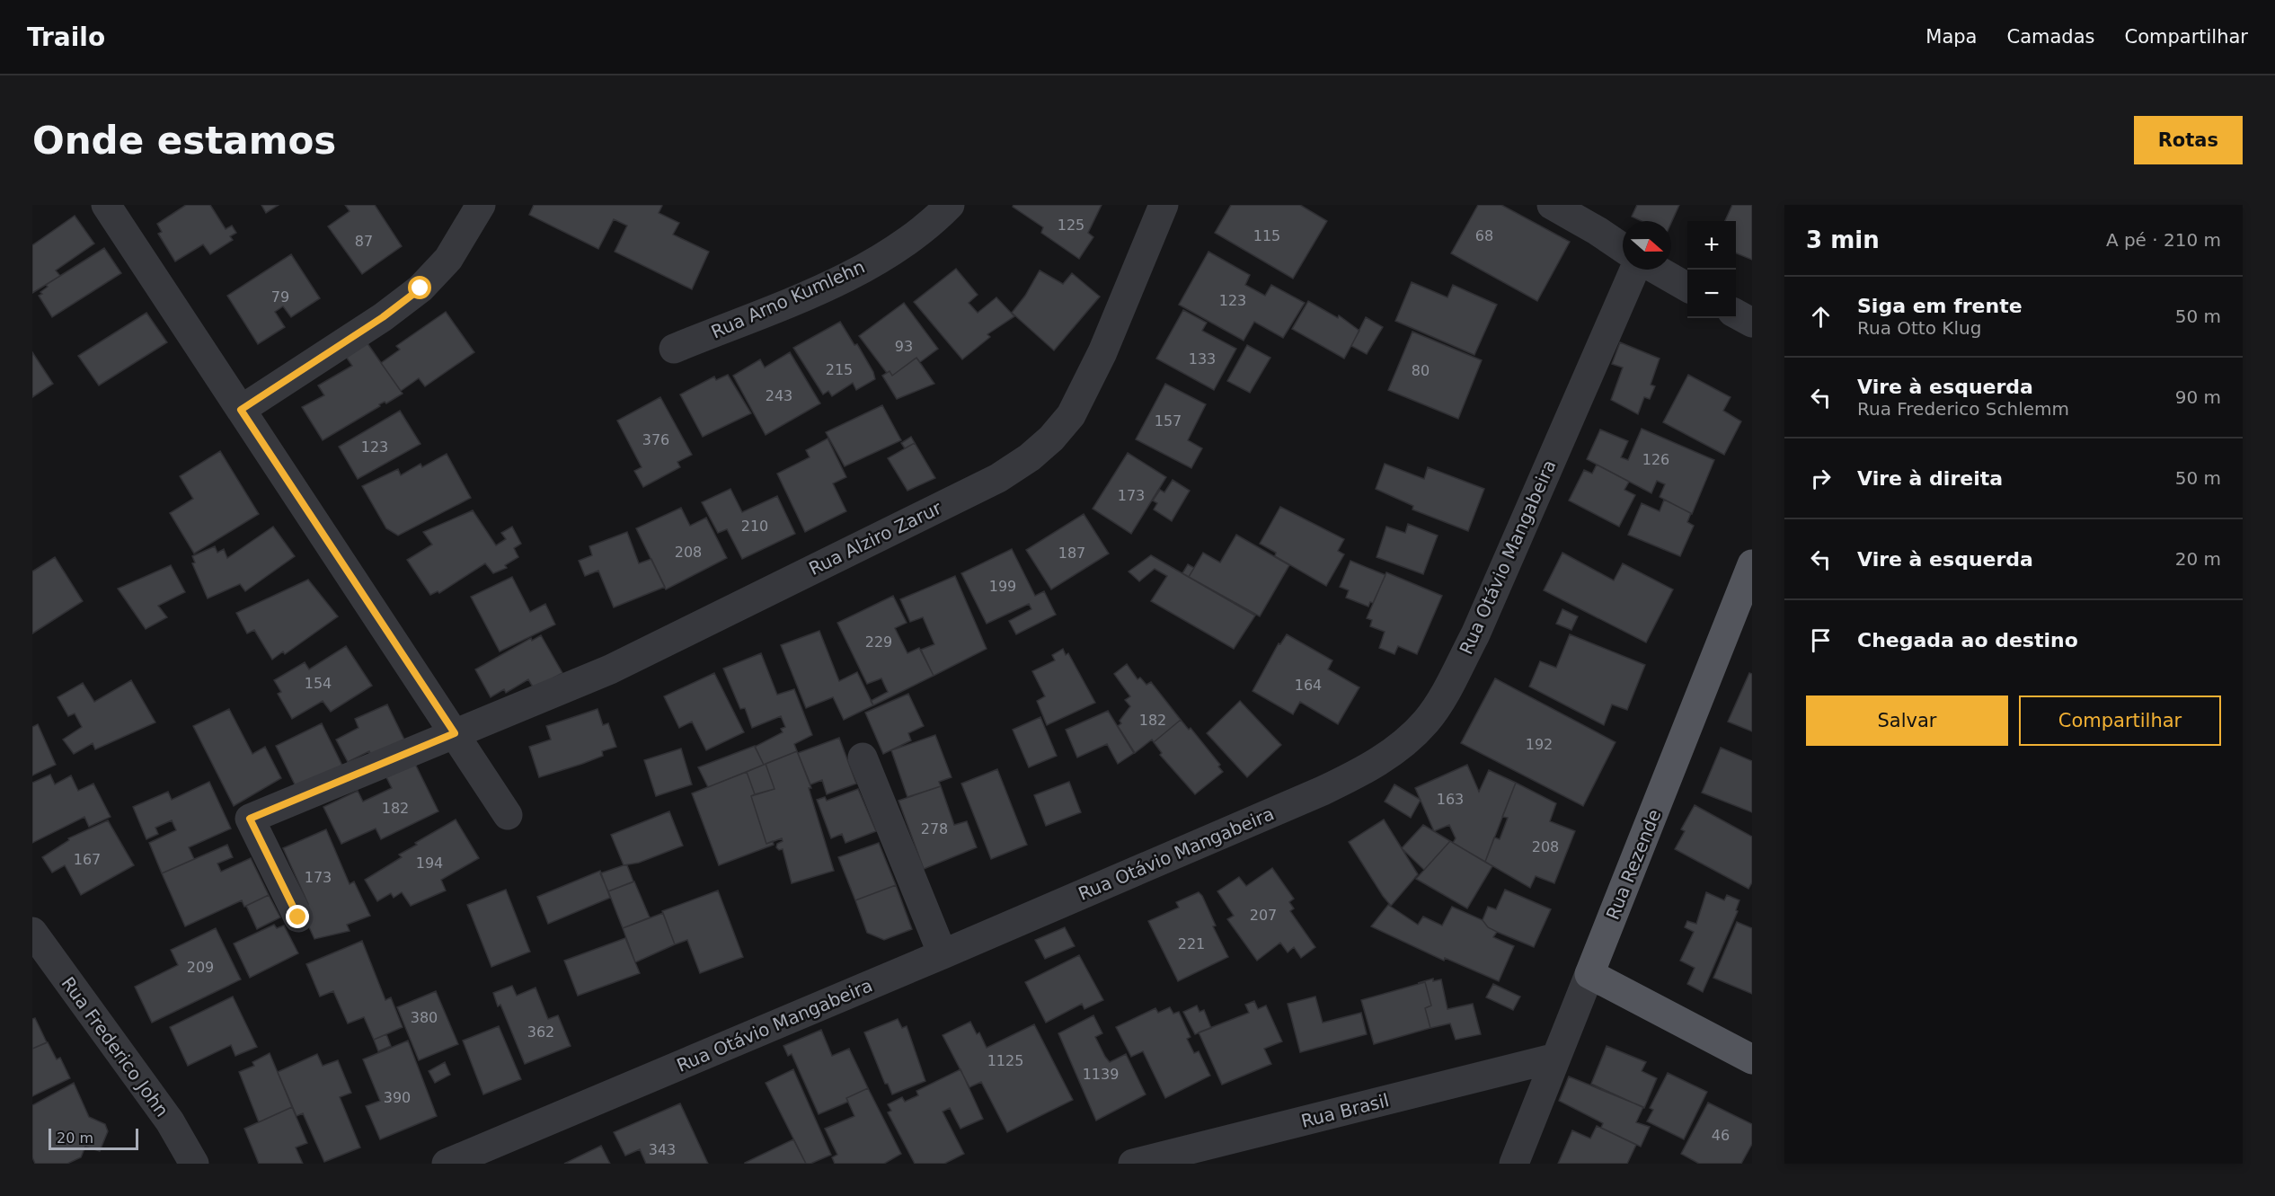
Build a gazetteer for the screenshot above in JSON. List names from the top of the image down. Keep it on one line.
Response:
{"streets":{"main road":["Rua Rezende"],"street":["Rua Arno Kumlehn","Rua Alziro Zarur","Rua Otávio Mangabeira","Rua Frederico John","Rua Brasil"]},"crossings":[["Rua Rezende","Rua Brasil"]],"house_numbers":["125","115","68","87","79","123","93","133","215","80","243","157","376","123","126","173","210","208","187","199","229","154","164","182","192","163","182","278","208","167","194","173","207","221","209","380","362","1125","1139","390","46","343"],"scale_bar":"20 m","north":"right","page":{"header":"Trailo","nav":["Mapa","Camadas","Compartilhar"],"buttons":["Rotas",["Salvar","Compartilhar"]],"title":"Onde estamos","heading":["3 min","A pé · 210 m"],"map_buttons":["+","−"],"list":[["Siga em frente","Rua Otto Klug","50 m"],["Vire à esquerda","Rua Frederico Schlemm","90 m"],["Vire à direita","50 m"],["Vire à esquerda","20 m"],"Chegada ao destino"],"scale":"20 m"}}
